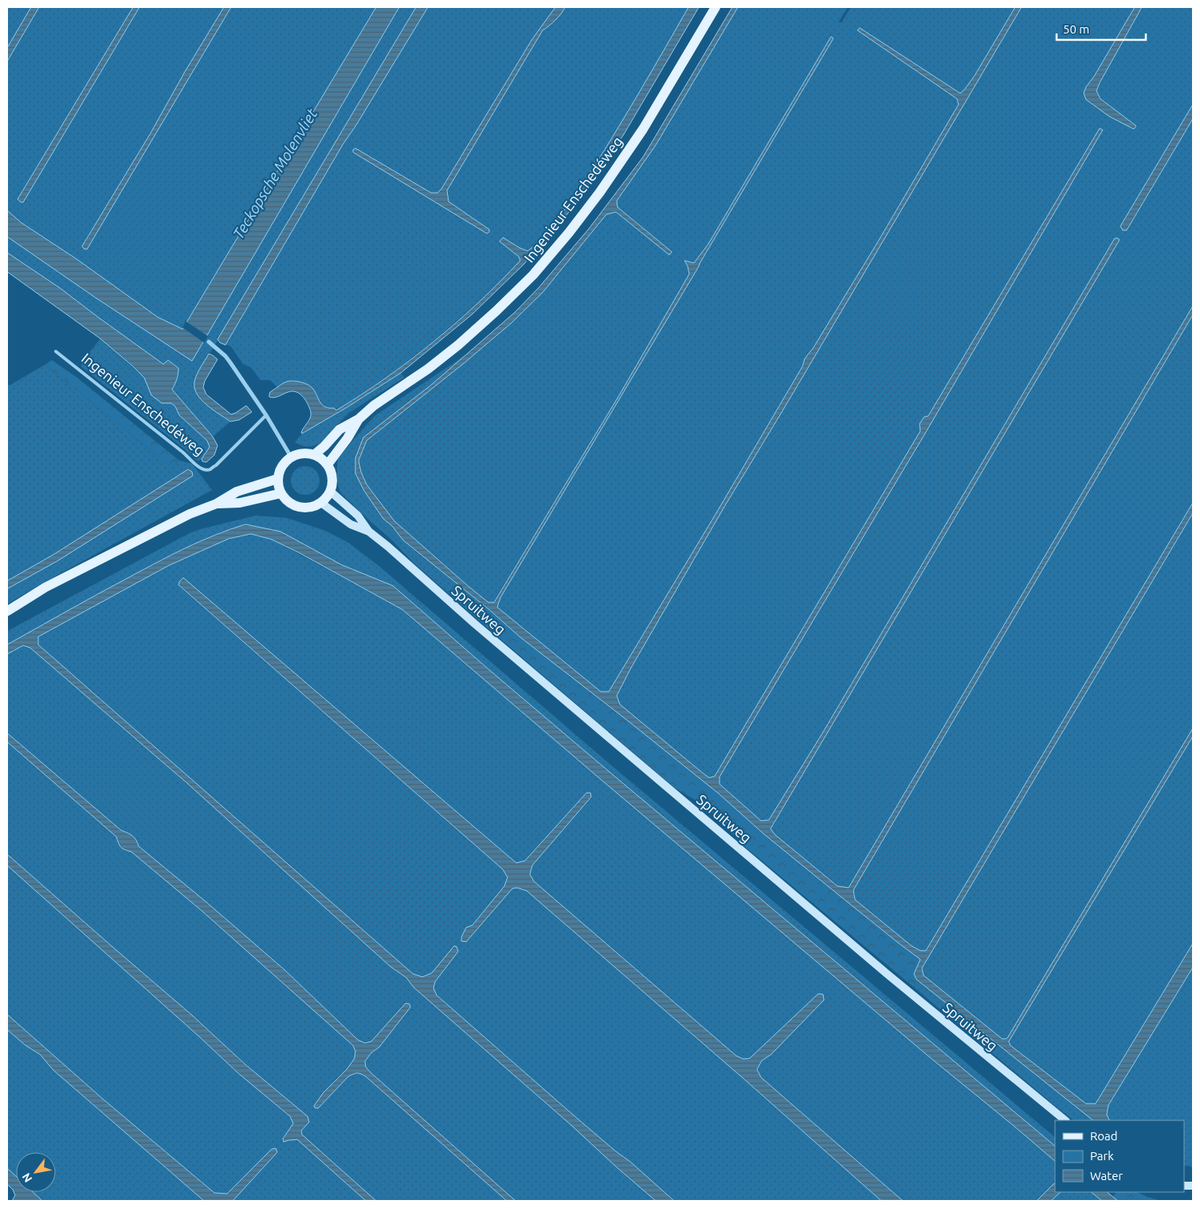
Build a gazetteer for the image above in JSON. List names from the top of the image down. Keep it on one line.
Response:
{"streets":{"main road":["Ingenieur Enschedéweg","Spruitweg"]},"crossings":[["Ingenieur Enschedéweg","Spruitweg"]],"water":["Teckopsche Molenvliet"],"legend":["Road","Park","Water"],"scale_bar":"50 m","north":"bottom left"}
